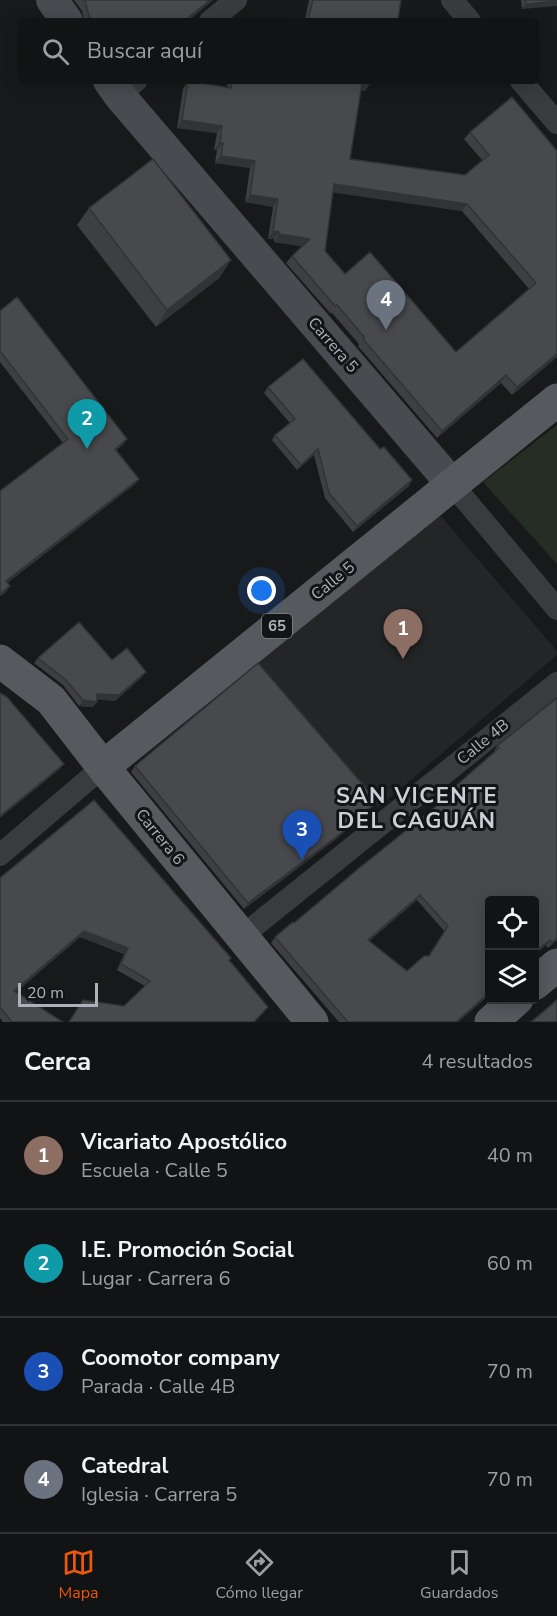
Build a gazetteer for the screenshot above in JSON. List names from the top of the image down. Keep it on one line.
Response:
{"streets":{"main road":["Carrera 5","Calle 5","65","Carrera 6"],"street":["Calle 4B"]},"crossings":[["Carrera 5","Calle 5"],["Calle 5","Carrera 6"],["Calle 4B","Carrera 6"]],"districts":["SAN VICENTE DEL CAGUÁN"],"scale_bar":"20 m","page":{"search":"Buscar aquí","pins":["4","2","1","3"],"scale":"20 m","heading":["Cerca","4 resultados"],"list":[{"mark":"1","name":"Vicariato Apostólico","note":"Escuela · Calle 5","value":"40 m"},{"mark":"2","name":"I.E. Promoción Social","note":"Lugar · Carrera 6","value":"60 m"},{"mark":"3","name":"Coomotor company","note":"Parada · Calle 4B","value":"70 m"},{"mark":"4","name":"Catedral","note":"Iglesia · Carrera 5","value":"70 m"}],"nav":["Mapa","Cómo llegar","Guardados"]}}
